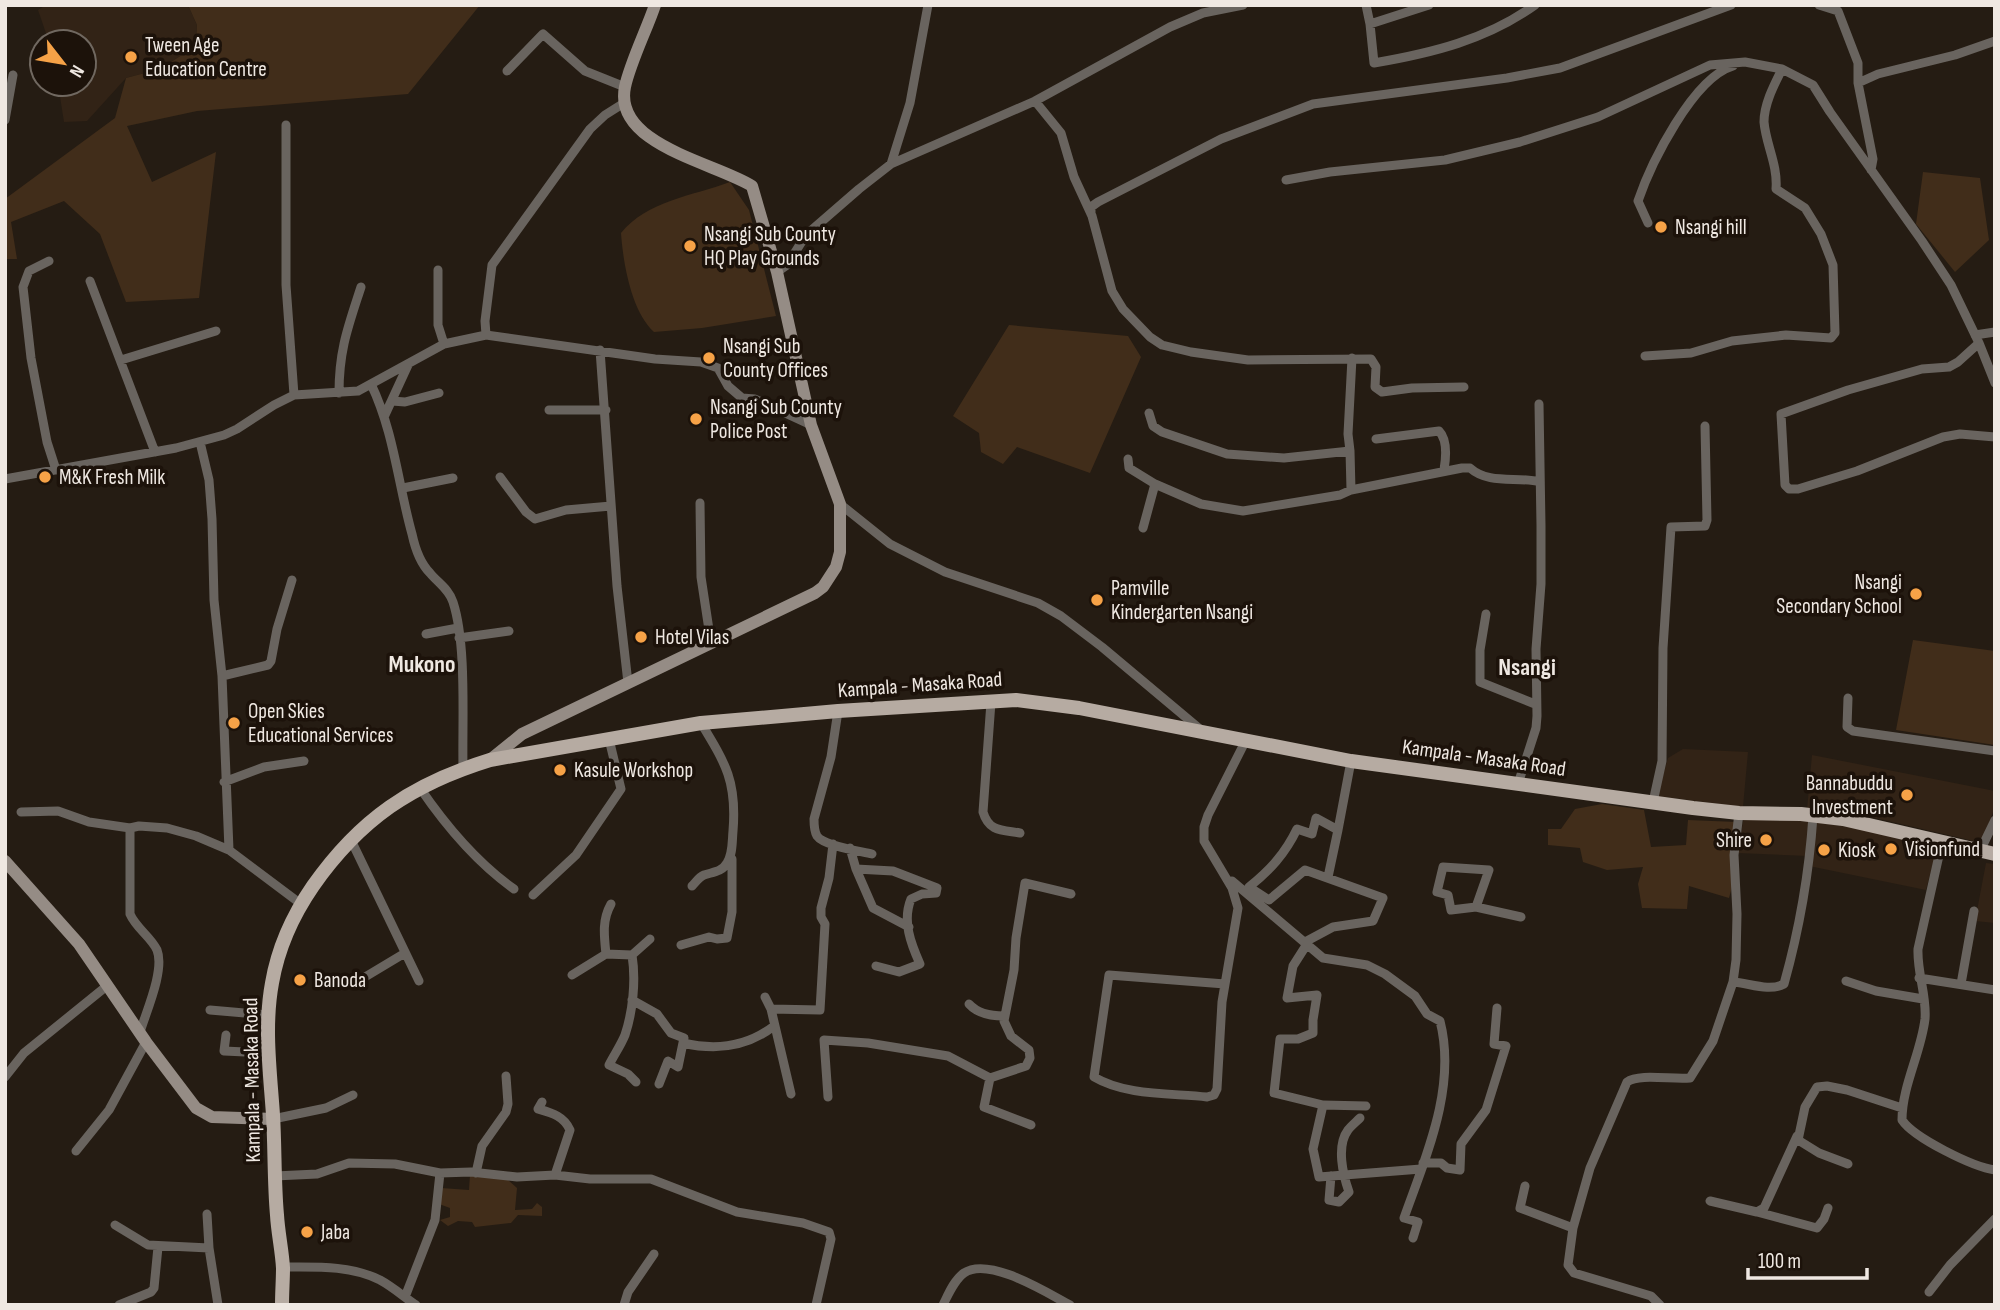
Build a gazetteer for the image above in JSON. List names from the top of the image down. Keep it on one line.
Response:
{"streets":{"main road":["Kampala - Masaka Road"]},"districts":["Mukono","Nsangi"],"places":["Tween Age Education Centre","Nsangi hill","Nsangi Sub County HQ Play Grounds","Nsangi Sub County Offices","Nsangi Sub County Police Post","M&K Fresh Milk","Nsangi Secondary School","Pamville Kindergarten Nsangi","Hotel Vilas","Open Skies Educational Services","Kasule Workshop","Bannabuddu Investment","Shire","Visionfund","Kiosk","Banoda","Jaba"],"scale_bar":"100 m","north":"bottom right"}
